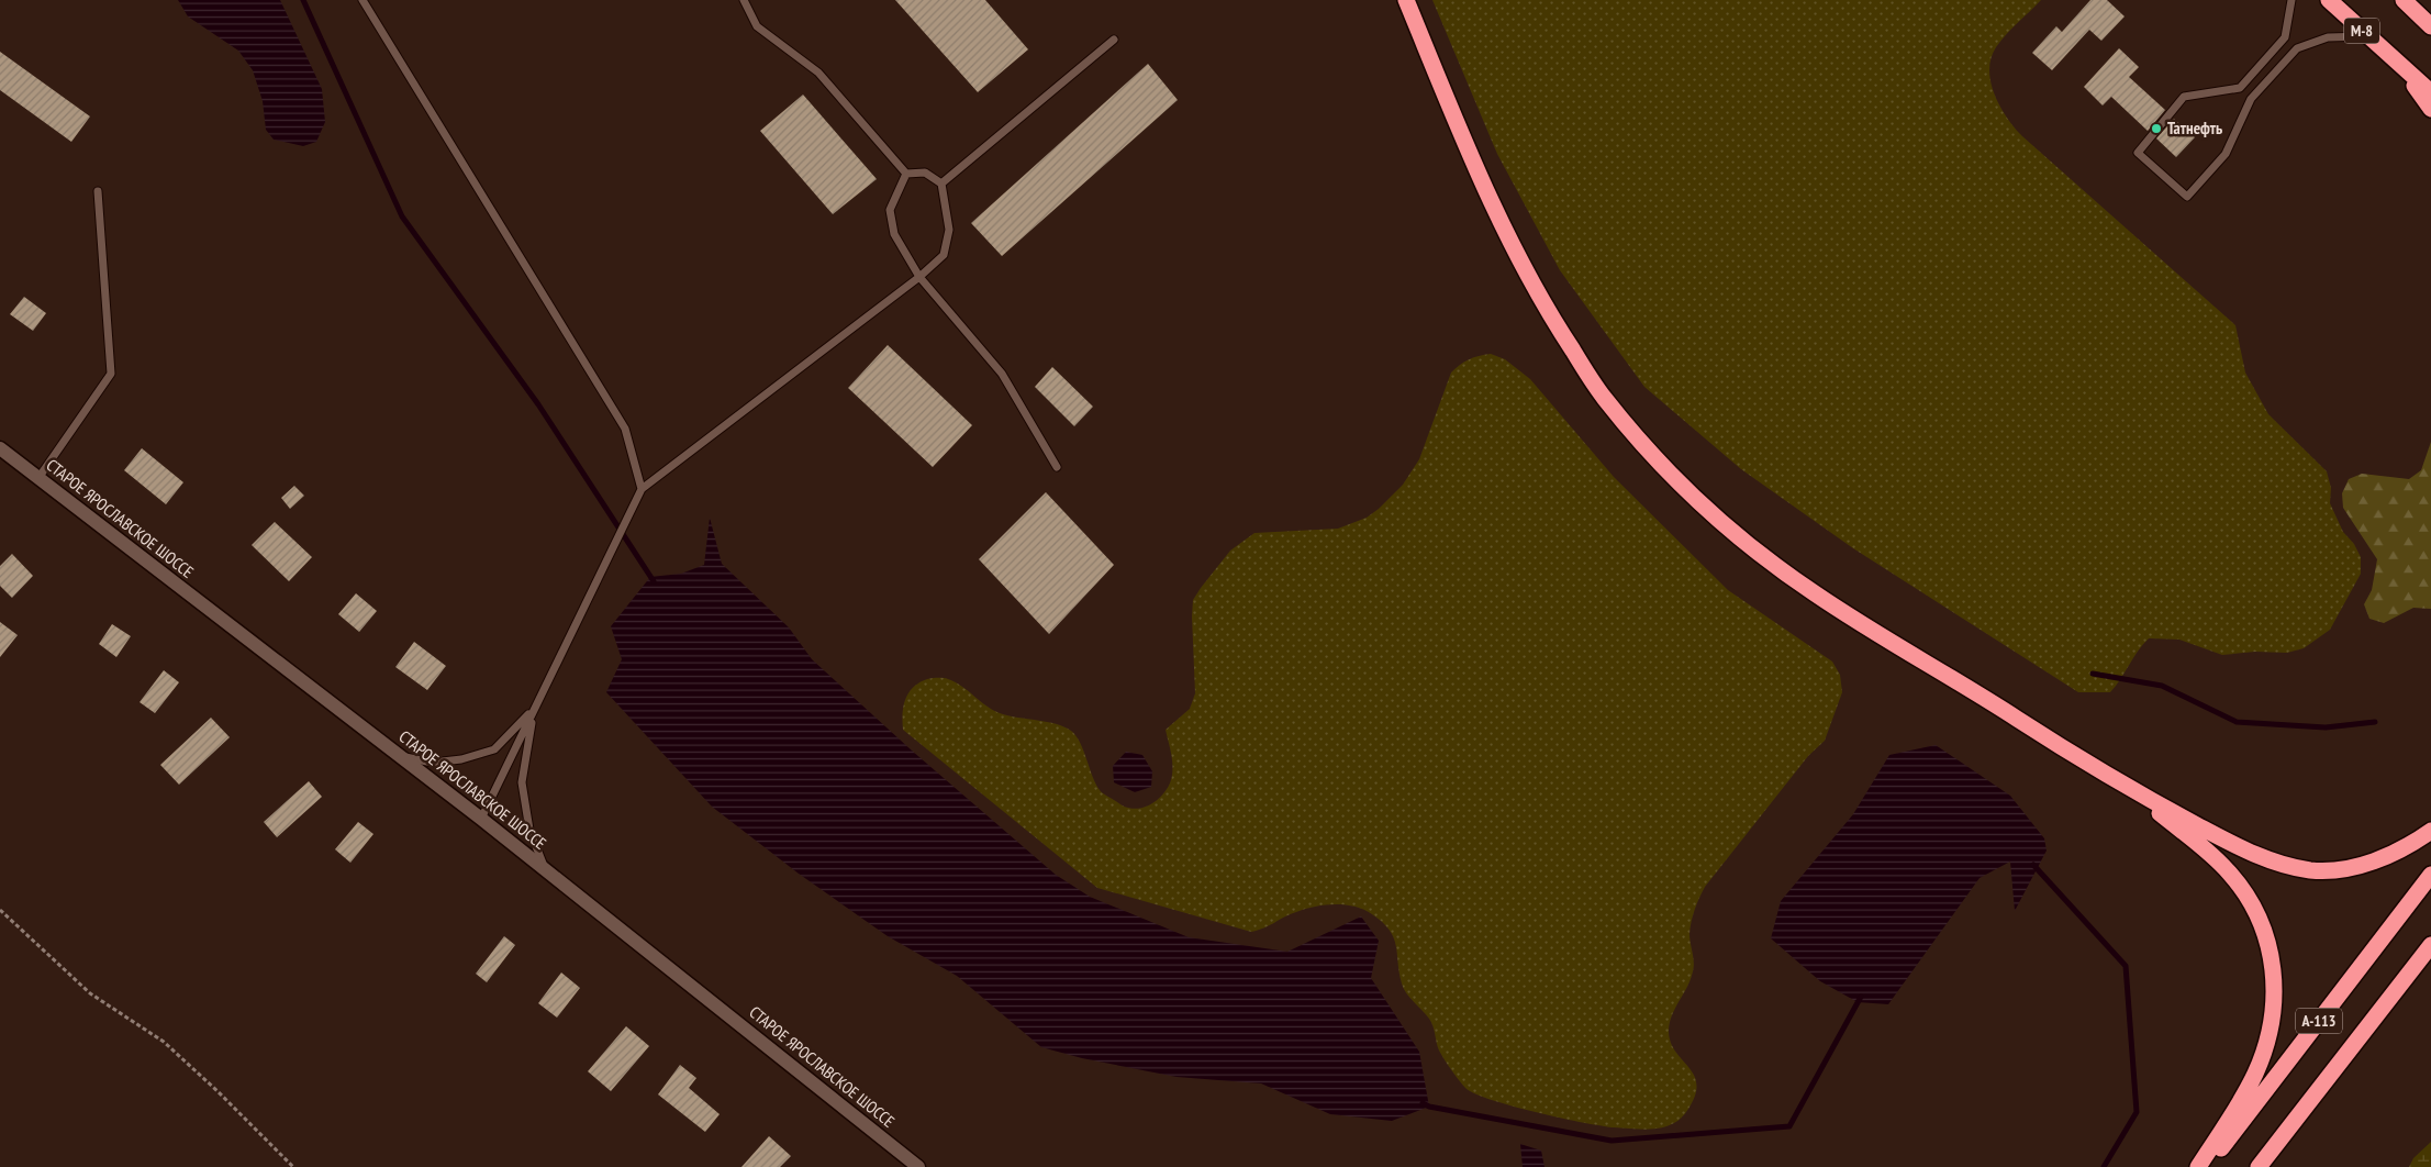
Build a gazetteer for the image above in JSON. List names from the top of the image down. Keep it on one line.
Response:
{"streets":{"highway":["М-8","А-113"],"main road":["СТАРОЕ ЯРОСЛАВСКОЕ ШОССЕ"]},"places":["Татнефть"]}
